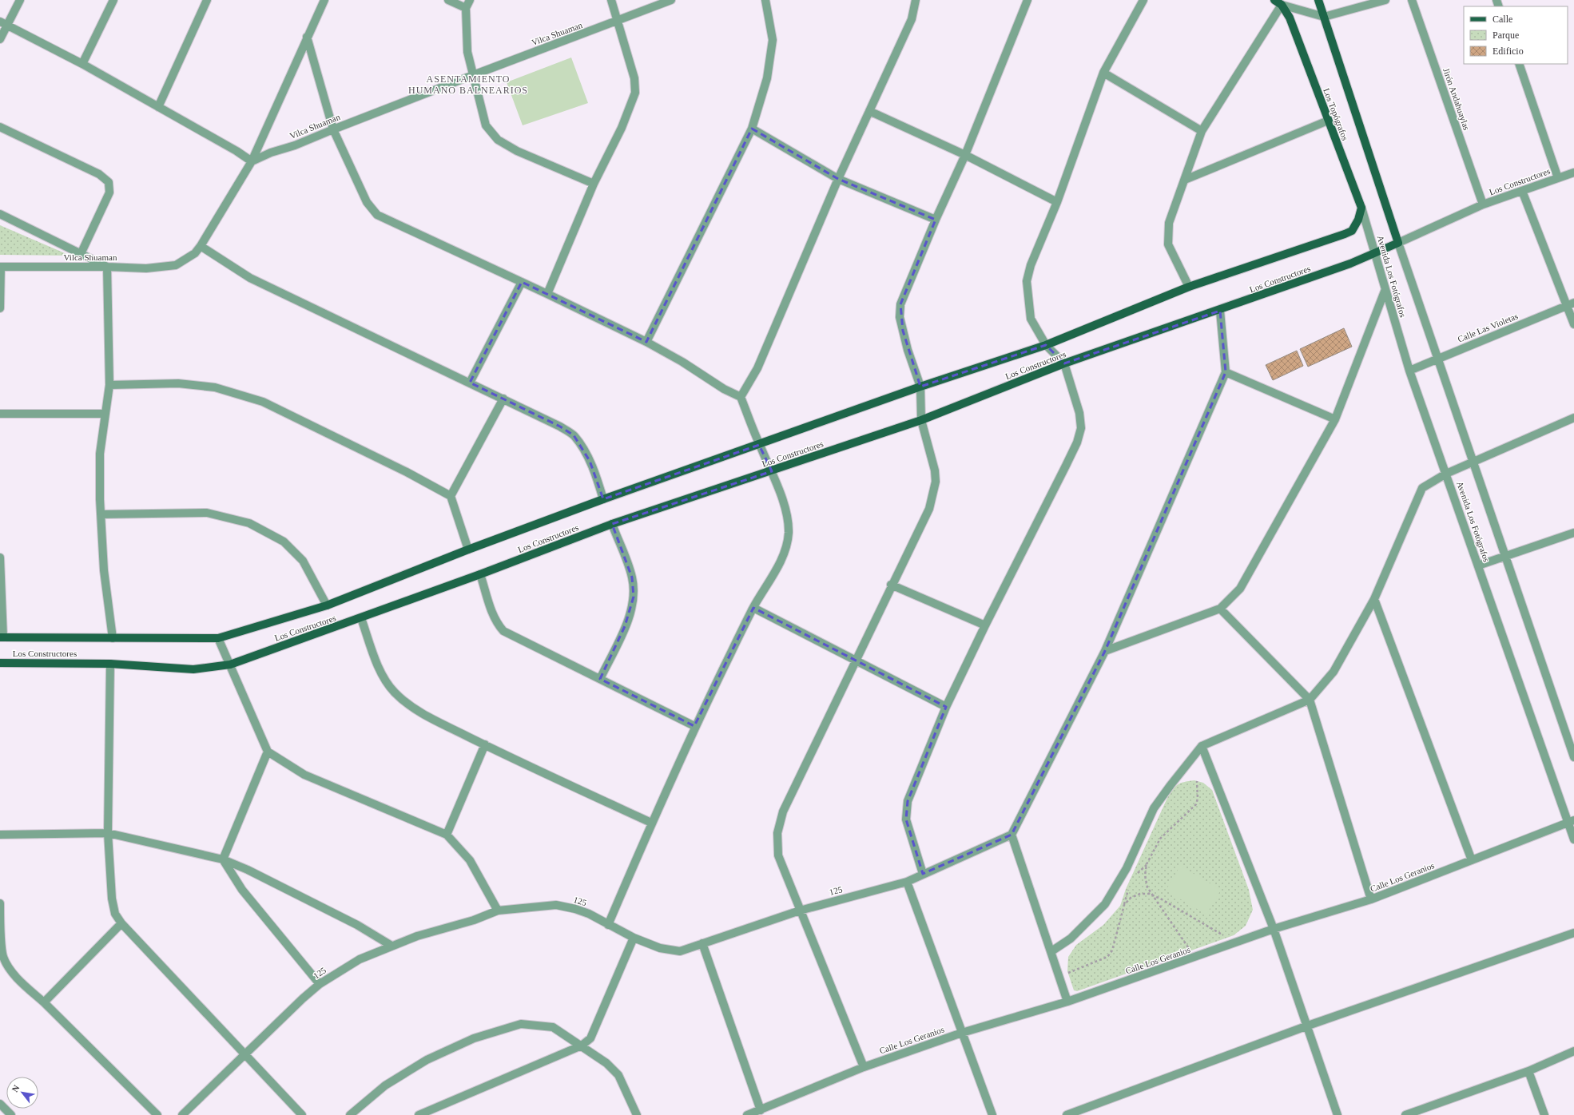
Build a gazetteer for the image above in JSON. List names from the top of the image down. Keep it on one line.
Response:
{"streets":{"main road":["Los Topógrafos","Los Constructores"],"street":["Vilca Shuaman","Jirón Andahuaylas","Avenida Los Fotógrafos","Calle Las Violetas","Calle Los Geranios","125"]},"crossings":[["Jirón Andahuaylas","Los Constructores"],["Los Topógrafos","Los Constructores"],["Los Topógrafos","Avenida Los Fotógrafos"],["Los Constructores","Avenida Los Fotógrafos"],["Avenida Los Fotógrafos","Calle Las Violetas"],["Avenida Los Fotógrafos","Calle Los Geranios"]],"districts":["ASENTAMIENTO HUMANO BALNEARIOS"],"legend":["Calle","Parque","Edificio"],"north":"top left"}
